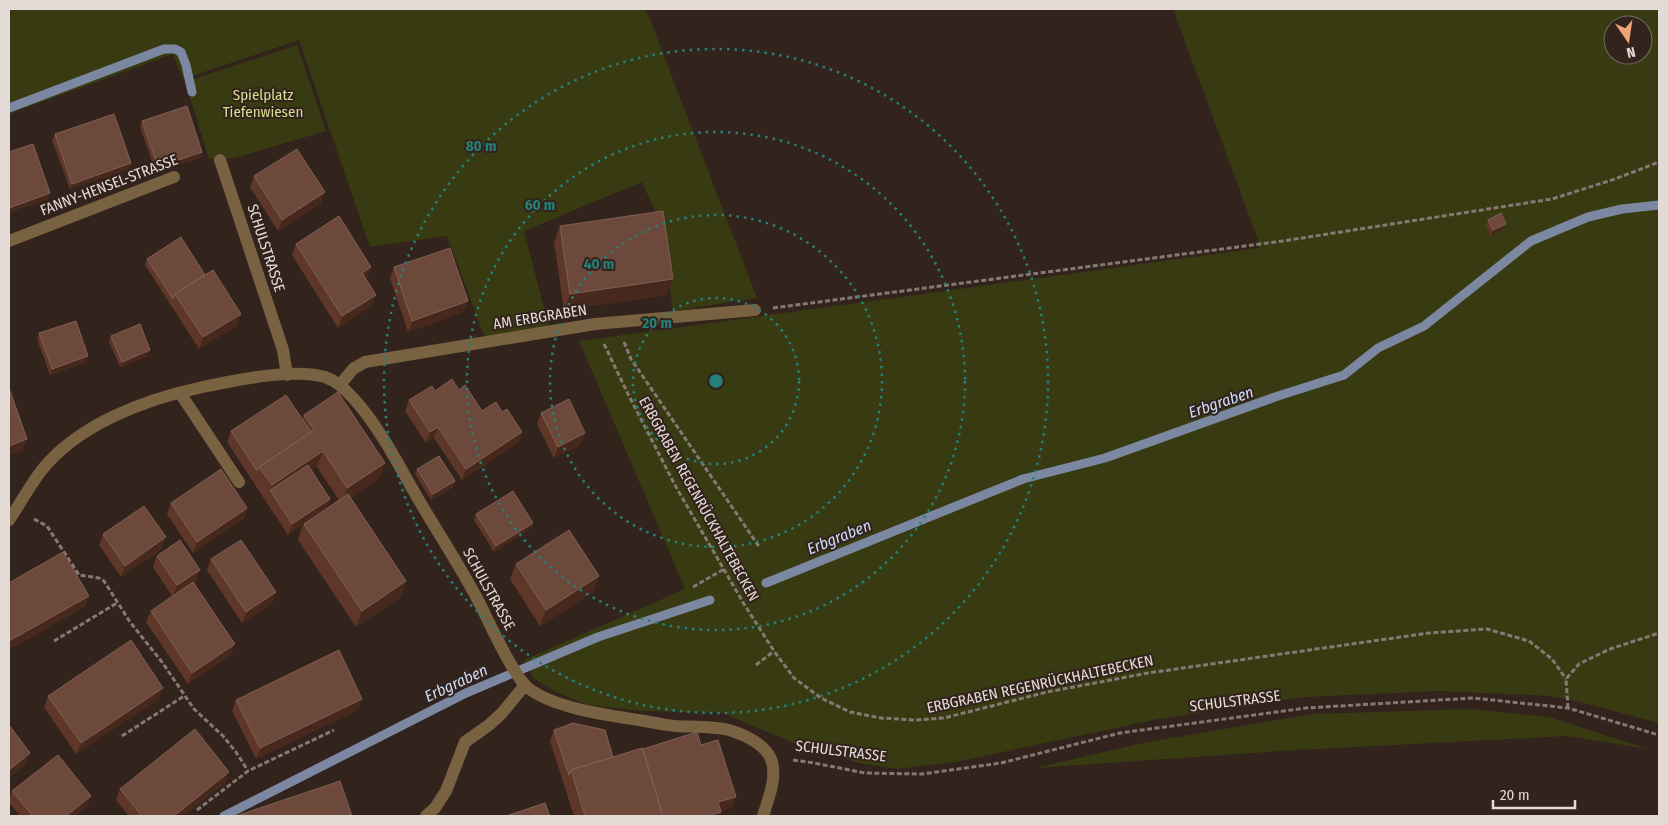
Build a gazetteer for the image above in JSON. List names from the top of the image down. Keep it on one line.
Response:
{"streets":{"street":["FANNY-HENSEL-STRASSE","SCHULSTRASSE","AM ERBGRABEN"],"path":["ERBGRABEN REGENRÜCKHALTEBECKEN"]},"crossings":[["SCHULSTRASSE","AM ERBGRABEN"],["AM ERBGRABEN","ERBGRABEN REGENRÜCKHALTEBECKEN"]],"water":["Erbgraben"],"parks":["Spielplatz Tiefenwiesen"],"scale_bar":"20 m","north":"bottom","rings":["80 m","60 m","40 m","20 m"]}
